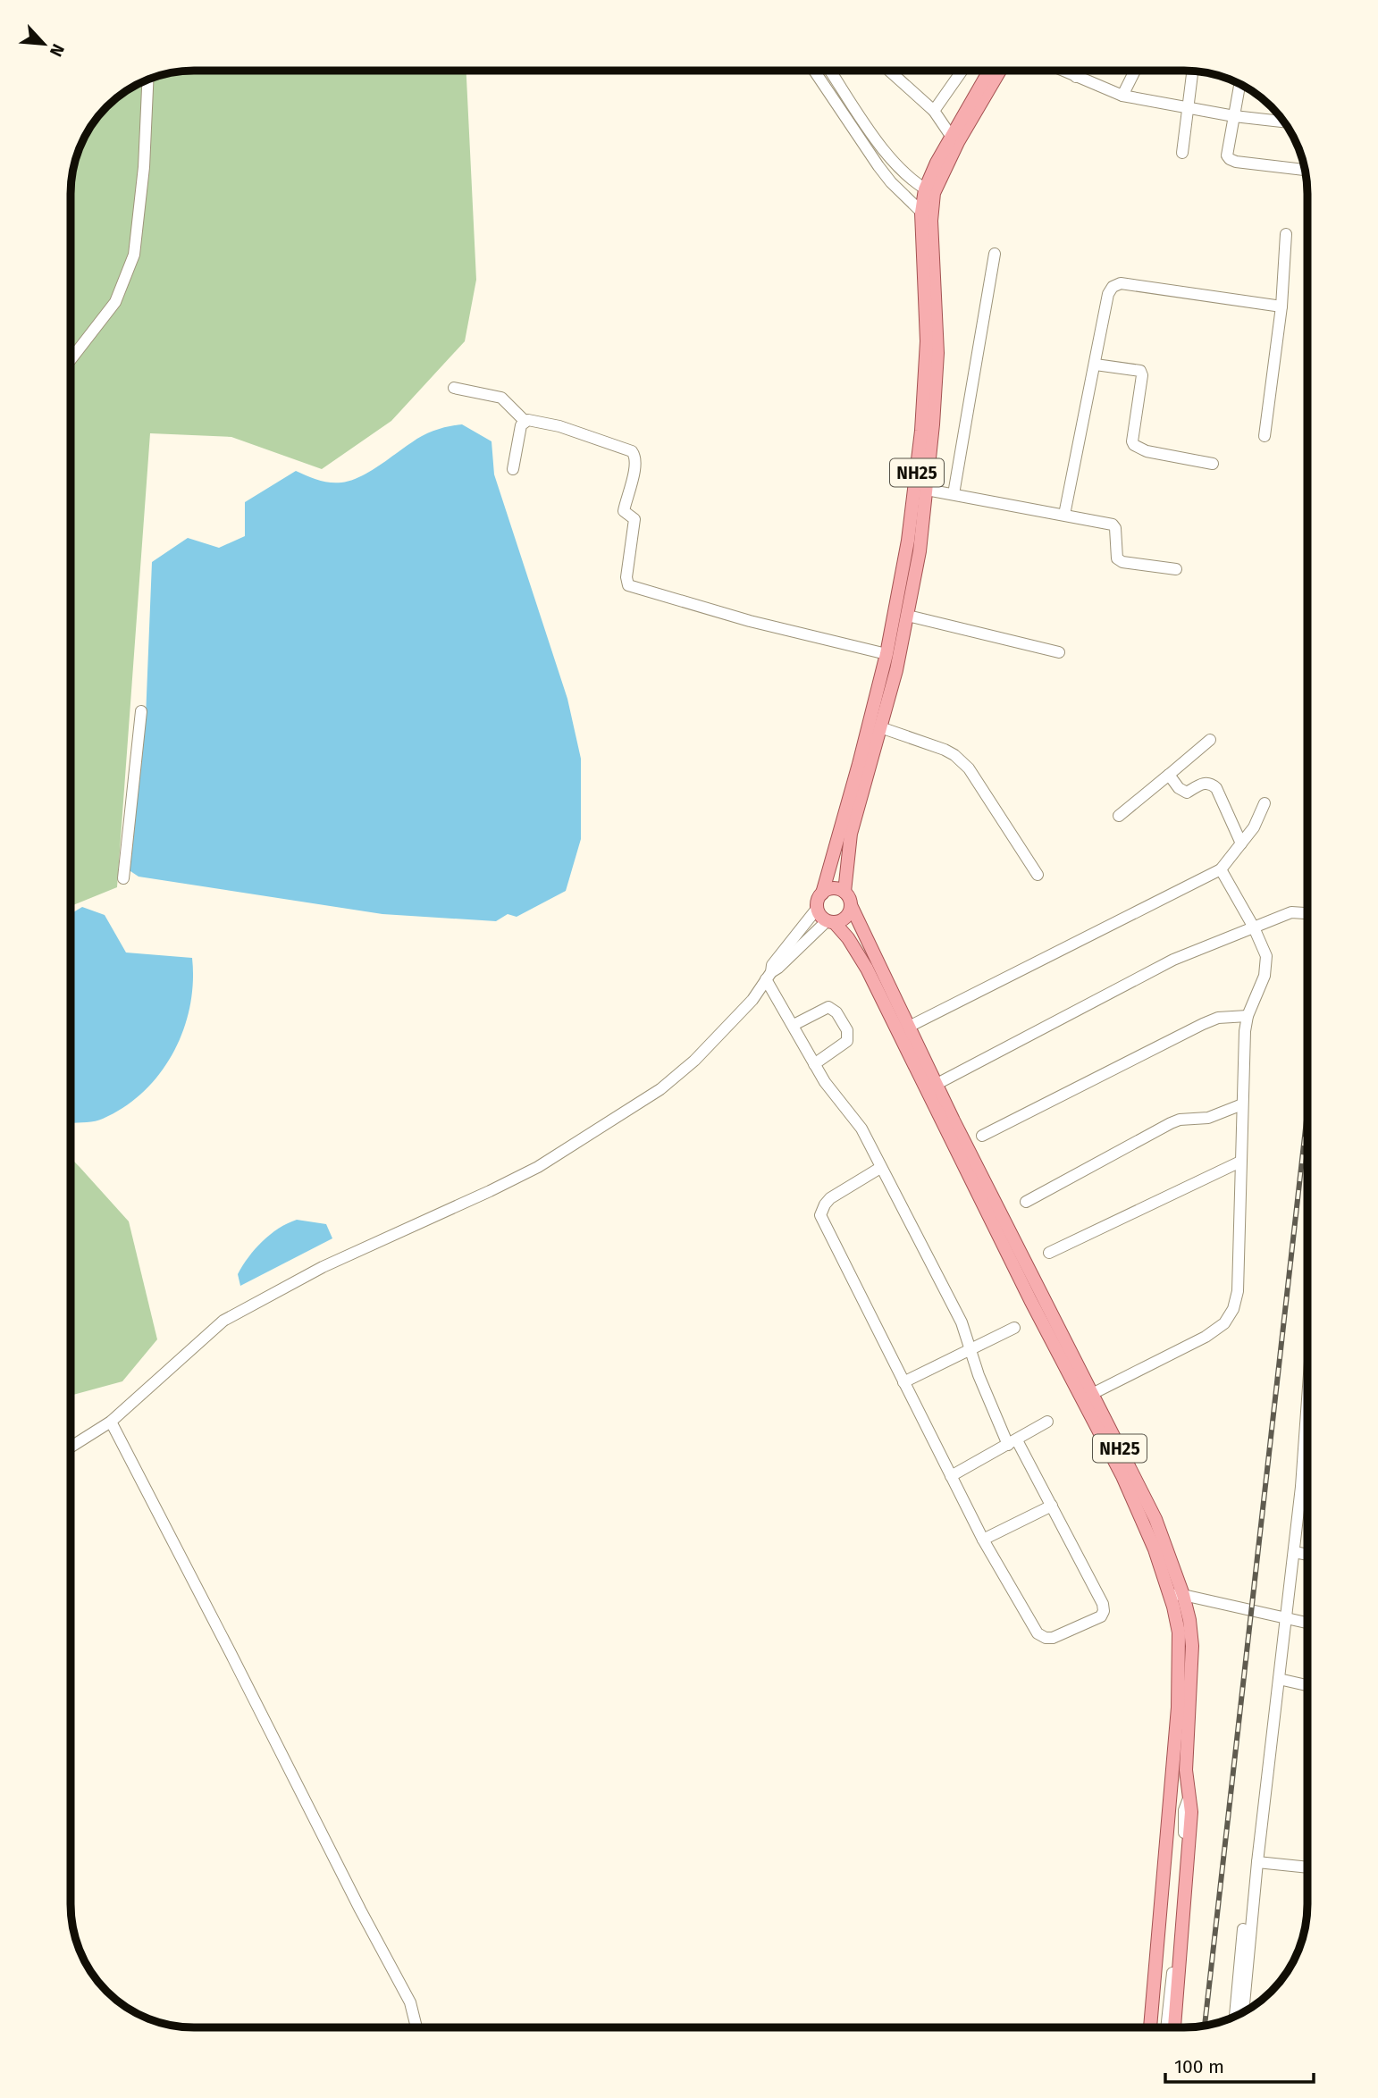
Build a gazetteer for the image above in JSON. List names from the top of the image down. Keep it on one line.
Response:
{"streets":{"main road":["NH25"]},"scale_bar":"100 m","north":"bottom right"}
